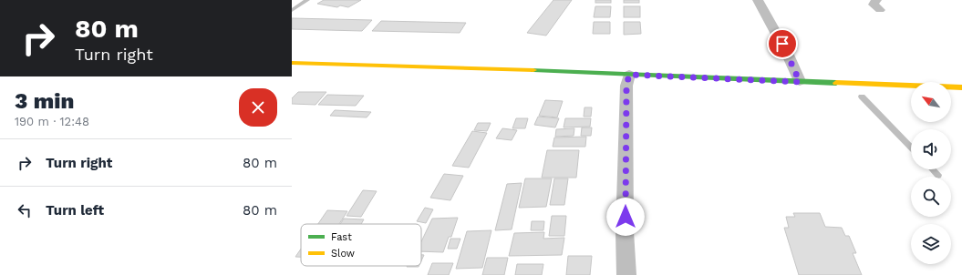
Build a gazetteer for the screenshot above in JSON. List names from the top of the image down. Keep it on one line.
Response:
{"legend":["Fast","Slow"],"north":"top left","page":{"turn":["80 m","Turn right"],"heading":["3 min","190 m · 12:48"],"list":[{"name":"Turn right","value":"80 m"},{"name":"Turn left","value":"80 m"}]}}
